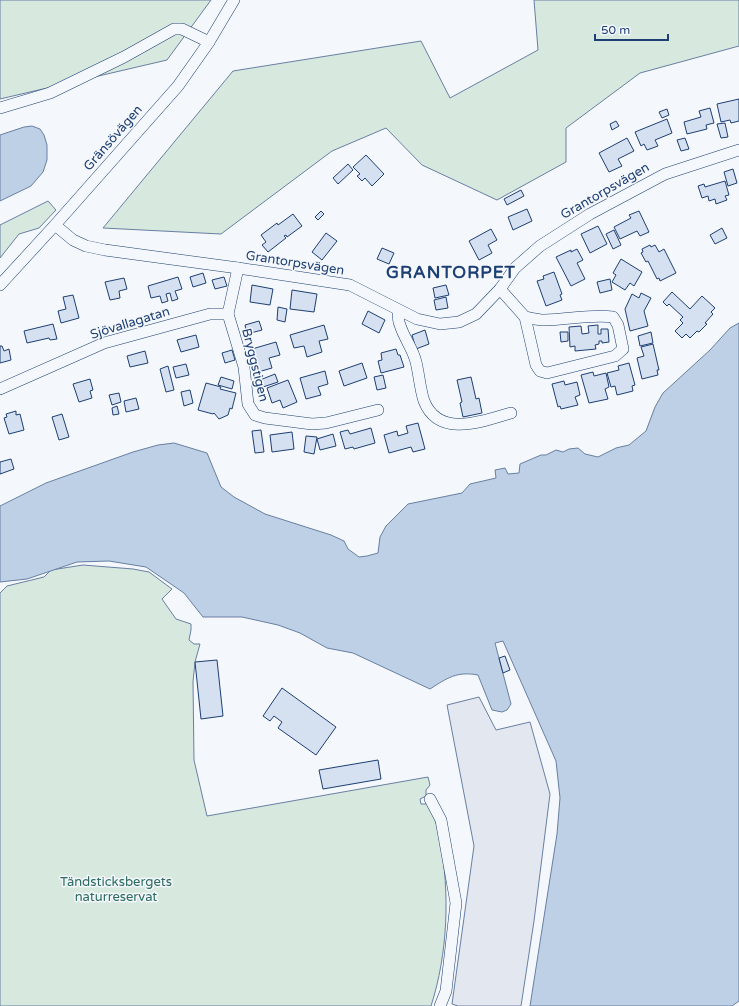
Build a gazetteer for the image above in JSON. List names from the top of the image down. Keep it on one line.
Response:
{"streets":{"street":["Gränsövägen","Grantorpsvägen","Sjövallagatan","Bryggstigen"]},"crossings":[["Gränsövägen","Grantorpsvägen"],["Grantorpsvägen","Bryggstigen"],["Sjövallagatan","Bryggstigen"]],"districts":["GRANTORPET"],"parks":["Tändsticksbergets naturreservat"],"scale_bar":"50 m"}
